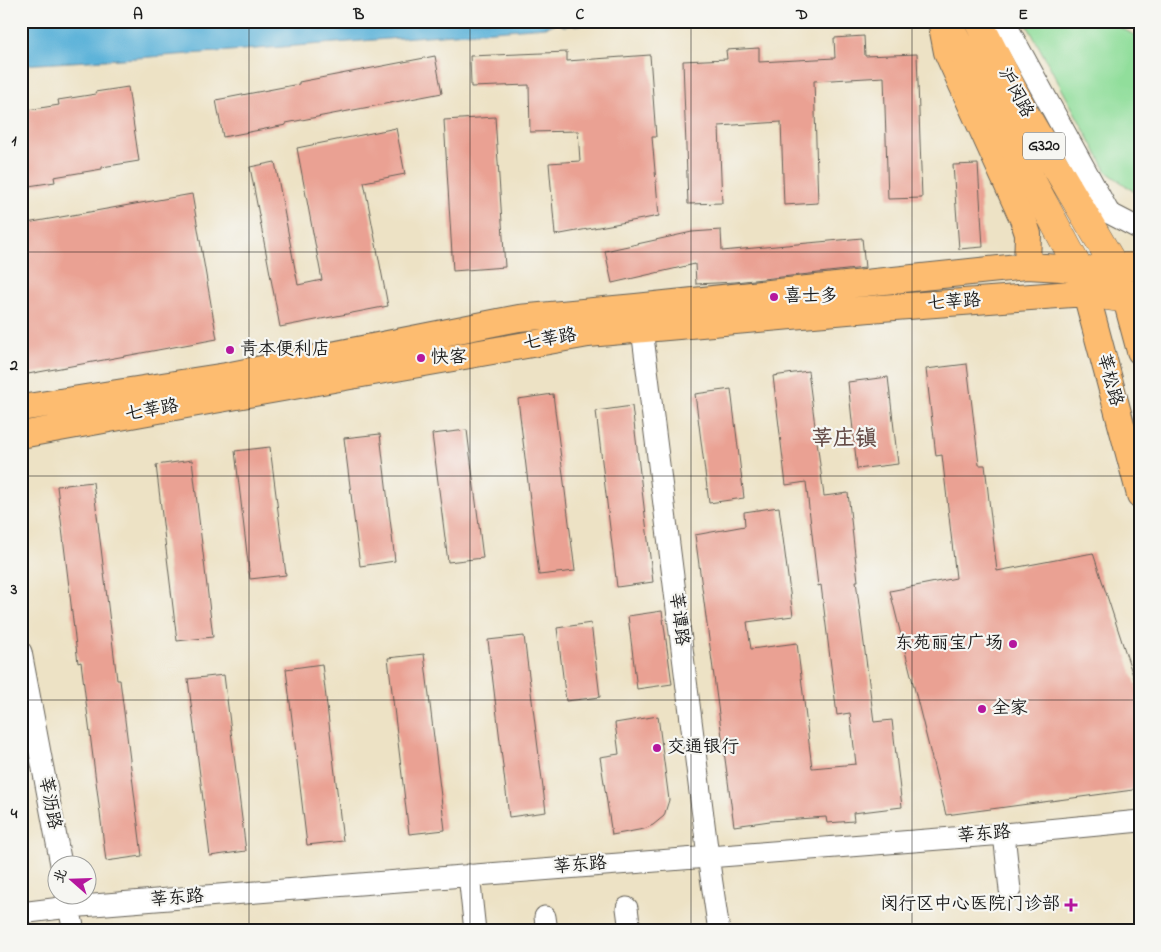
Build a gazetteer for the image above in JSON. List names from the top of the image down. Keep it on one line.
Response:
{"streets":{"highway":["沪闵路","G320"],"main road":["七莘路","莘松路"],"street":["莘谭路","莘沥路","莘东路"]},"crossings":[["沪闵路","七莘路"],["沪闵路","莘松路"],["七莘路","莘松路"],["七莘路","莘谭路"],["莘谭路","莘东路"]],"districts":["莘庄镇"],"places":{"other":["喜士多","青本便利店","快客","东苑丽宝广场","全家","交通银行"],"health":["闵行区中心医院门诊部"]},"north":"left","grid":{"columns":["A","B","C","D","E"],"rows":["1","2","3","4"]}}
